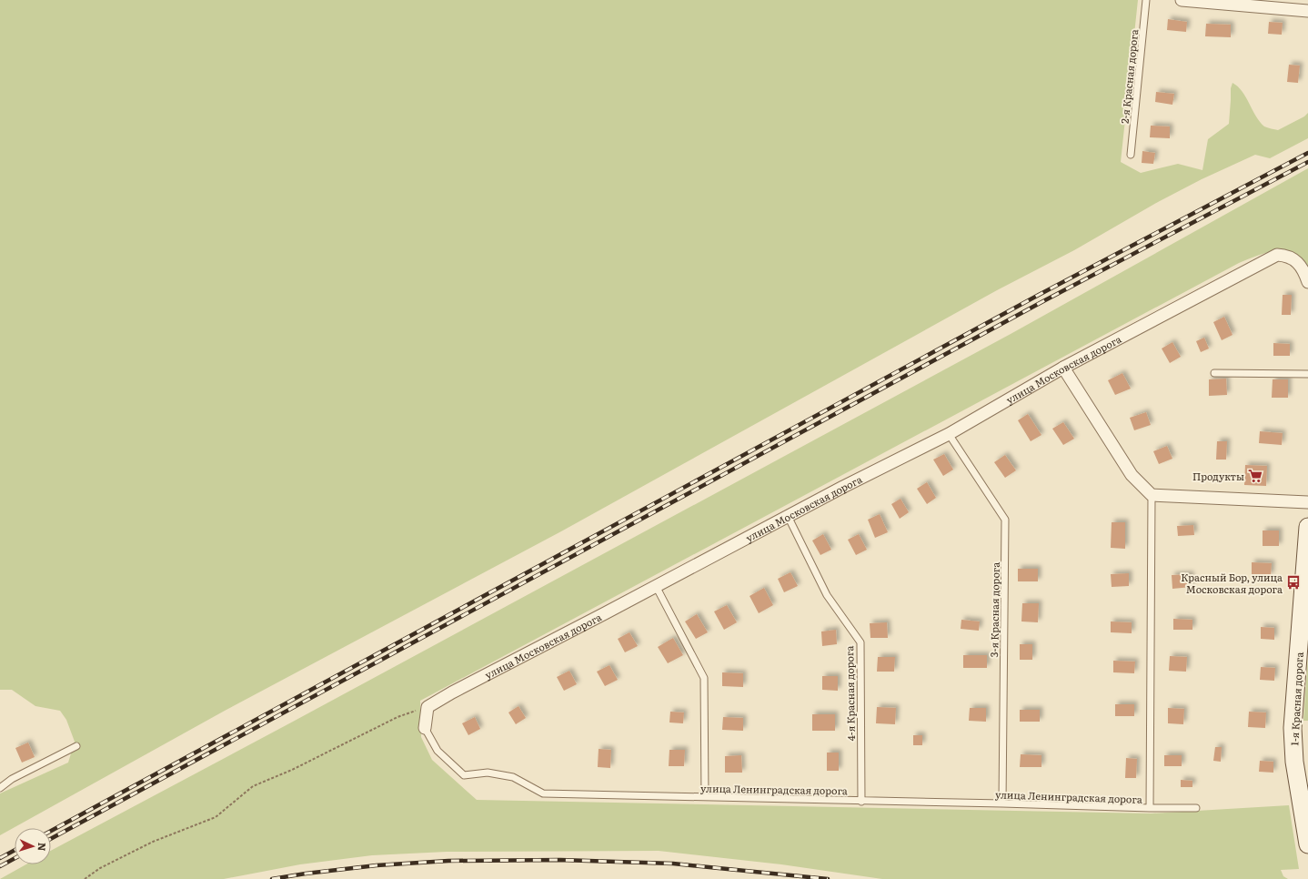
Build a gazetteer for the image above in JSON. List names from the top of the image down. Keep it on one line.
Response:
{"streets":{"main road":["1-я Красная дорога"],"street":["улица Московская дорога"],"lane":["2-я Красная дорога","3-я Красная дорога","4-я Красная дорога","улица Ленинградская дорога"]},"crossings":[["улица Московская дорога","3-я Красная дорога"],["улица Московская дорога","4-я Красная дорога"],["3-я Красная дорога","улица Ленинградская дорога"],["4-я Красная дорога","улица Ленинградская дорога"]],"places":{"supermarket":["Продукты"],"bus stop":["Красный Бор, улица Московская дорога"]},"north":"right"}
